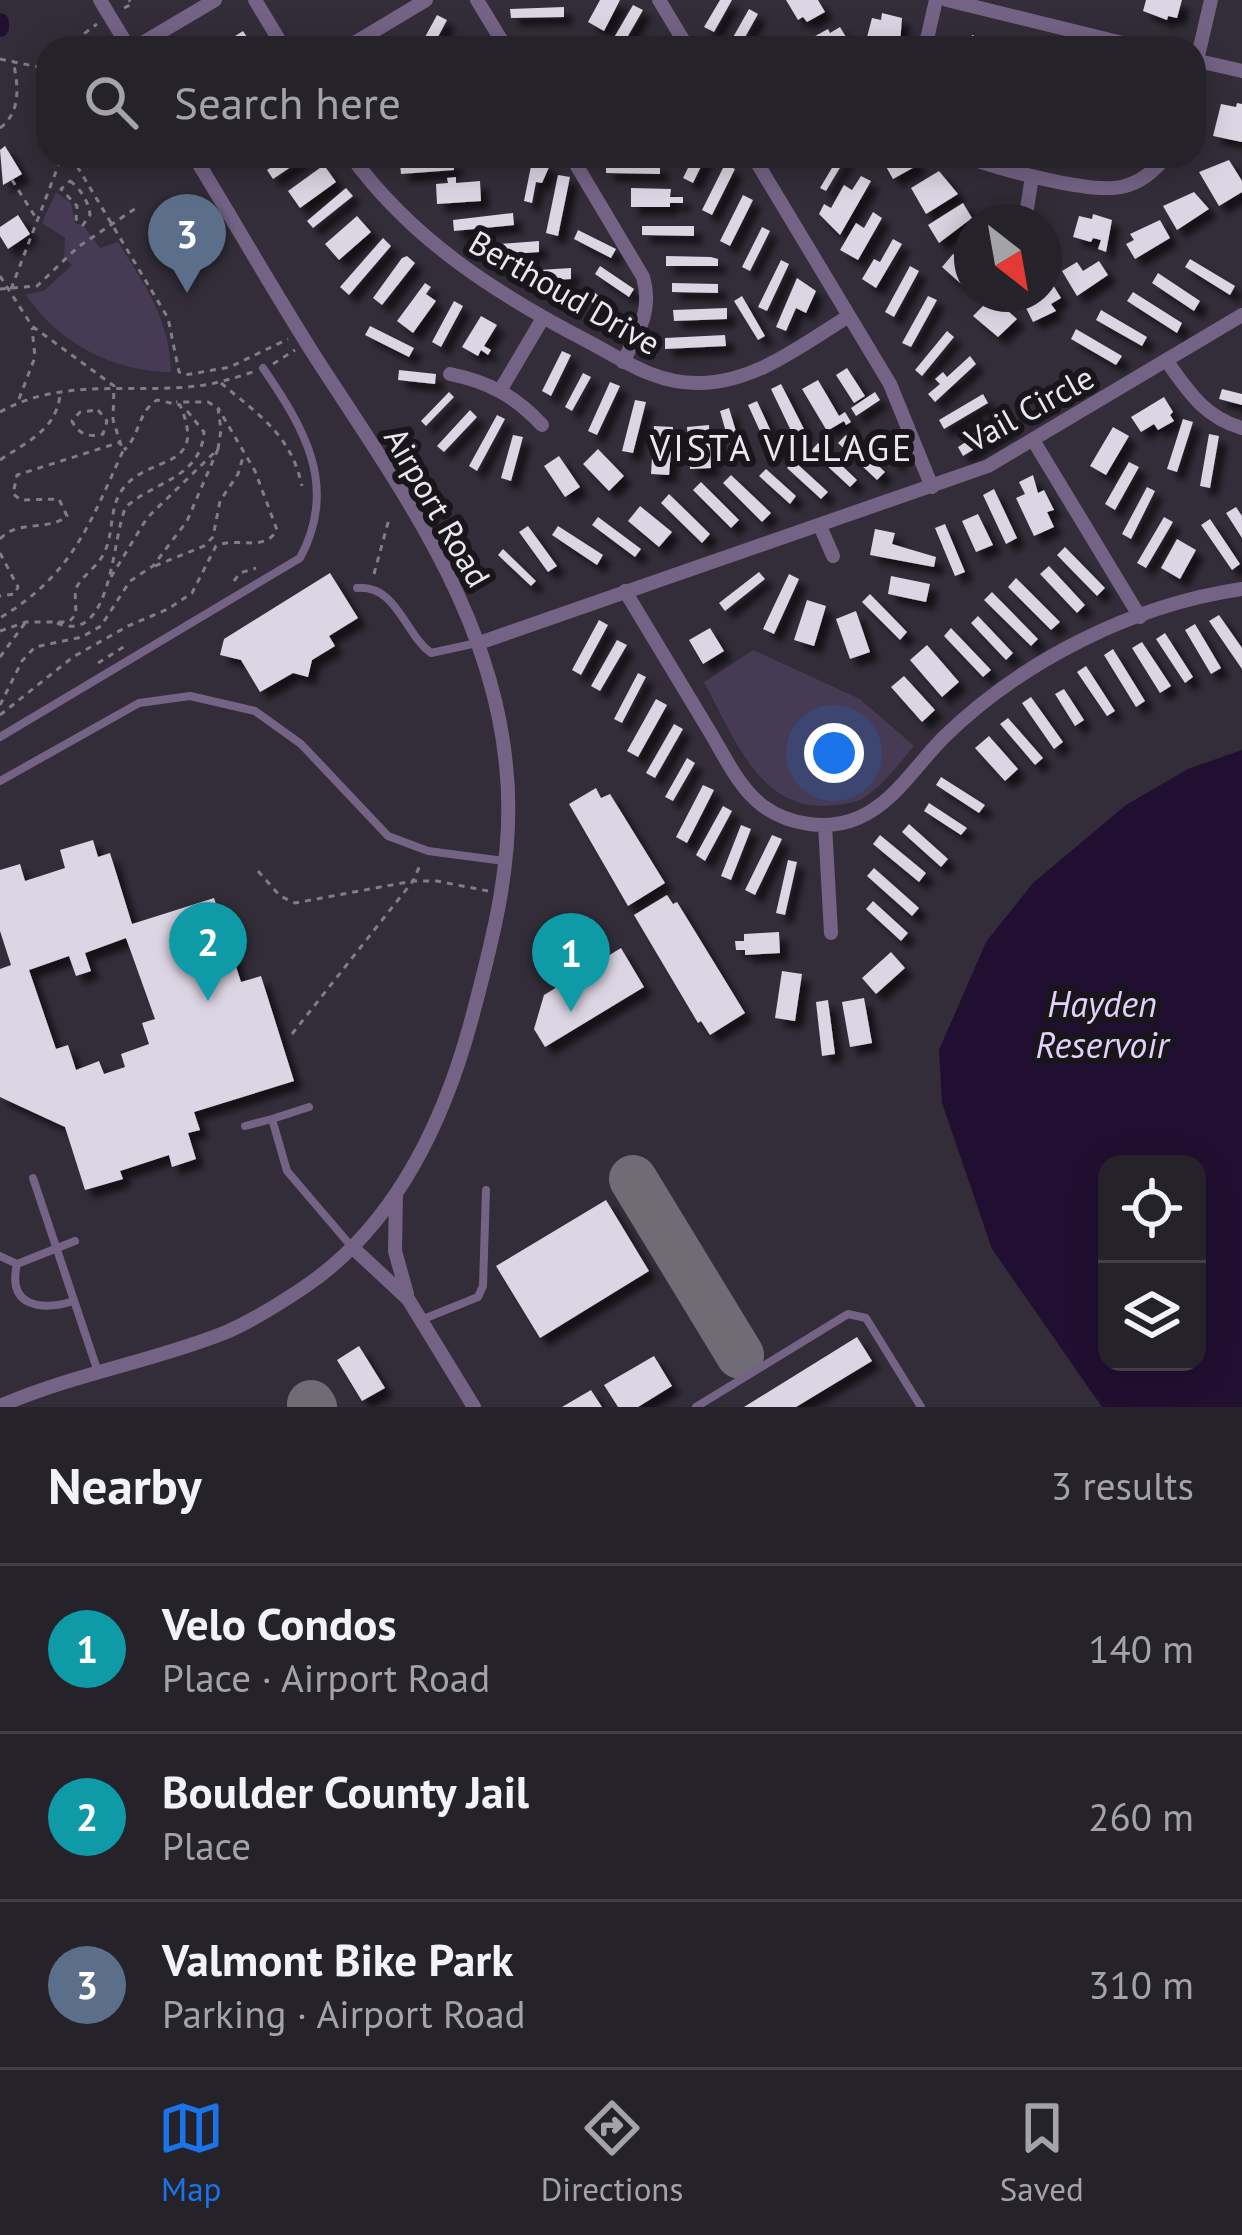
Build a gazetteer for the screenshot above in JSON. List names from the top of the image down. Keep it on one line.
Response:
{"streets":{"street":["Berthoud Drive","Vail Circle","Airport Road"]},"crossings":[["Vail Circle","Airport Road"]],"districts":["VISTA VILLAGE"],"water":["Hayden Reservoir"],"north":"bottom right","page":{"search":"Search here","pins":["3","2","1"],"heading":["Nearby","3 results"],"list":[{"mark":"1","name":"Velo Condos","note":"Place · Airport Road","value":"140 m"},{"mark":"2","name":"Boulder County Jail","note":"Place","value":"260 m"},{"mark":"3","name":"Valmont Bike Park","note":"Parking · Airport Road","value":"310 m"}],"nav":["Map","Directions","Saved"]}}
